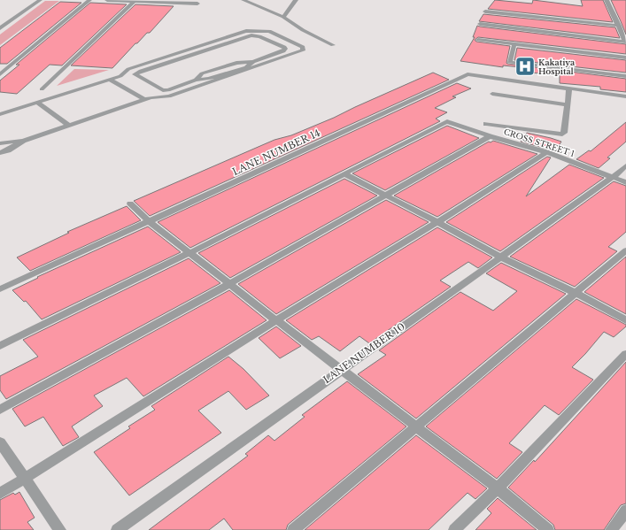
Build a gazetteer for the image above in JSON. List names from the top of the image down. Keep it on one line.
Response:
{"streets":{"street":["CROSS STREET 1","LANE NUMBER 14","LANE NUMBER 10"]},"crossings":[["CROSS STREET 1","LANE NUMBER 10"]],"places":{"hospital":["Kakatiya Hospital"]}}
